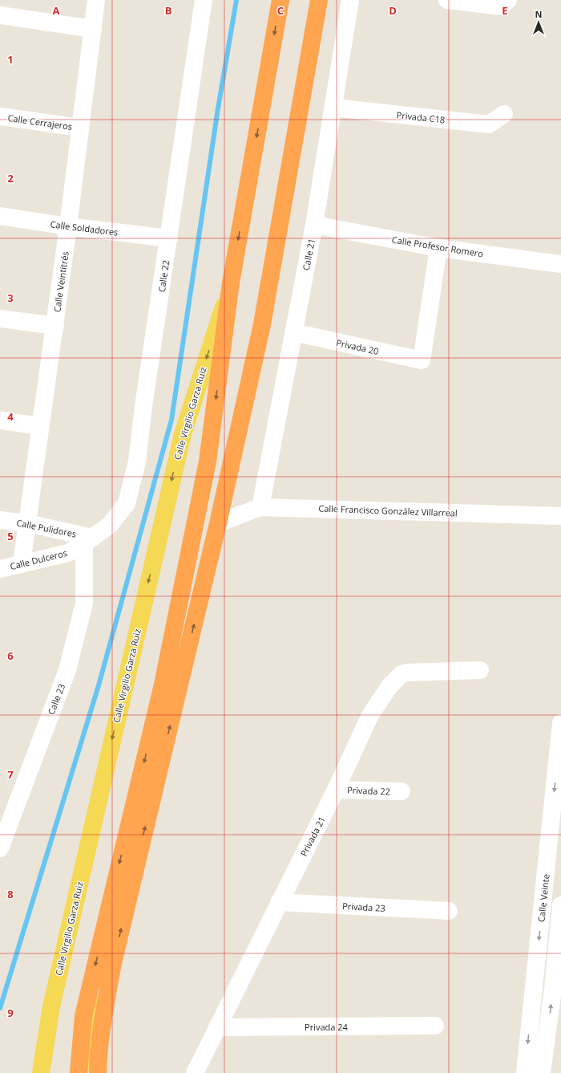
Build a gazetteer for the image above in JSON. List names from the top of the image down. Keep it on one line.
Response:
{"streets":{"main road":["Calle Virgilio Garza Ruiz"],"street":["Privada C18","Calle Cerrajeros","Calle Soldadores","Calle Profesor Romero","Calle 21","Calle 22","Calle Veintitrés","Privada 20","Calle Francisco González Villarreal","Calle Pulidores","Calle Dulceros","Calle 23","Privada 22","Privada 21","Calle Veinte","Privada 23","Privada 24"]},"crossings":[["Privada C18","Calle 21"],["Calle Cerrajeros","Calle Veintitrés"],["Calle Soldadores","Calle 22"],["Calle Soldadores","Calle Veintitrés"],["Calle Profesor Romero","Calle 21"],["Calle Profesor Romero","Privada 20"],["Calle 21","Privada 20"],["Calle 21","Calle Francisco González Villarreal"],["Calle 22","Calle Pulidores"],["Calle 22","Calle Dulceros"],["Calle 22","Calle 23"],["Calle Veintitrés","Calle Pulidores"],["Calle Veintitrés","Calle Dulceros"],["Calle Pulidores","Calle Dulceros"],["Calle Pulidores","Calle 23"],["Calle Dulceros","Calle 23"],["Privada 22","Privada 21"],["Privada 21","Privada 23"],["Privada 21","Privada 24"]],"one_way":["Calle Virgilio Garza Ruiz"],"north":"top","grid":{"columns":["A","B","C","D","E"],"rows":["1","2","3","4","5","6","7","8","9"]}}
